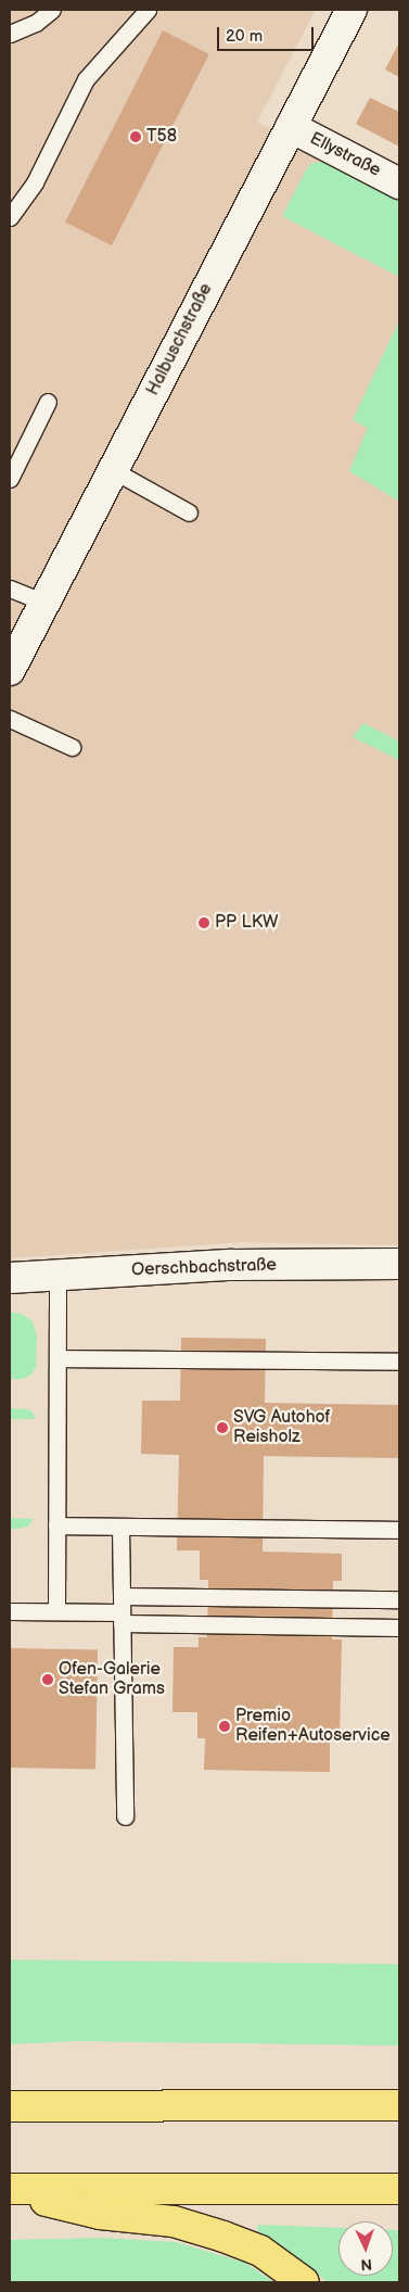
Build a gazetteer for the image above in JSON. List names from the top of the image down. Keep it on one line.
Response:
{"streets":{"street":["Ellystraße","Halbuschstraße","Oerschbachstraße"]},"crossings":[["Ellystraße","Halbuschstraße"]],"places":["T58","PP LKW","SVG Autohof Reisholz","Ofen-Galerie Stefan Grams","Premio Reifen+Autoservice"],"scale_bar":"20 m","north":"bottom"}
